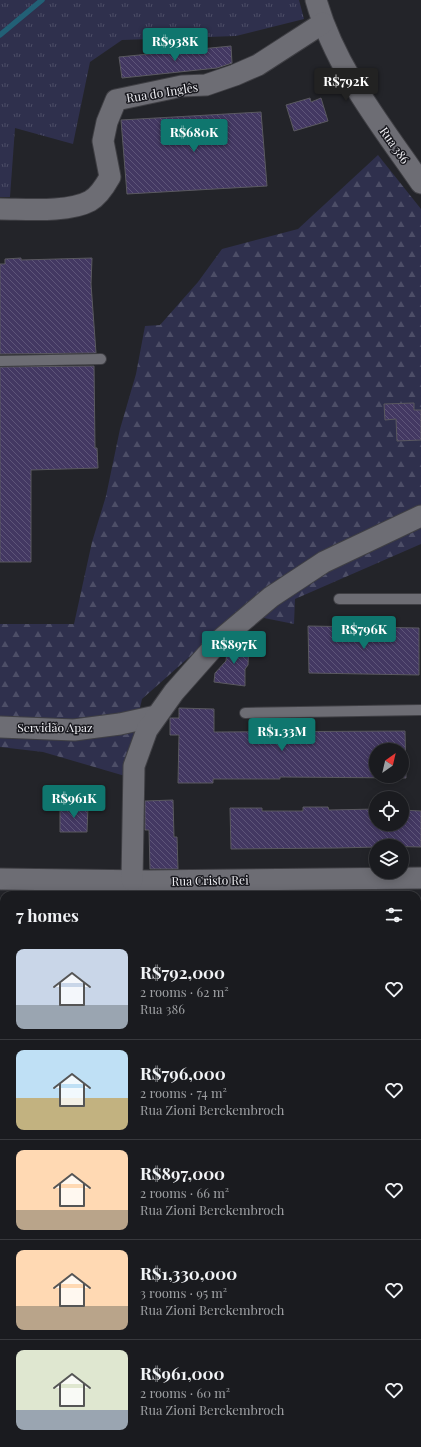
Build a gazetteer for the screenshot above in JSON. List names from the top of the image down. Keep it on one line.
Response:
{"streets":{"street":["Rua do Inglês","Rua 386","Servidão Apaz","Rua Cristo Rei"]},"crossings":[["Rua do Inglês","Rua 386"]],"north":"top right","page":{"price":["R$938K","R$792K","R$680K","R$796K","R$897K","R$1.33M","R$961K"],"heading":"7 homes","list":[{"name":"R$792,000","note":"2 rooms · 62 m² · Rua 386"},{"name":"R$796,000","note":"2 rooms · 74 m² · Rua Zioni Berckembroch"},{"name":"R$897,000","note":"2 rooms · 66 m² · Rua Zioni Berckembroch"},{"name":"R$1,330,000","note":"3 rooms · 95 m² · Rua Zioni Berckembroch"},{"name":"R$961,000","note":"2 rooms · 60 m² · Rua Zioni Berckembroch"}]}}
